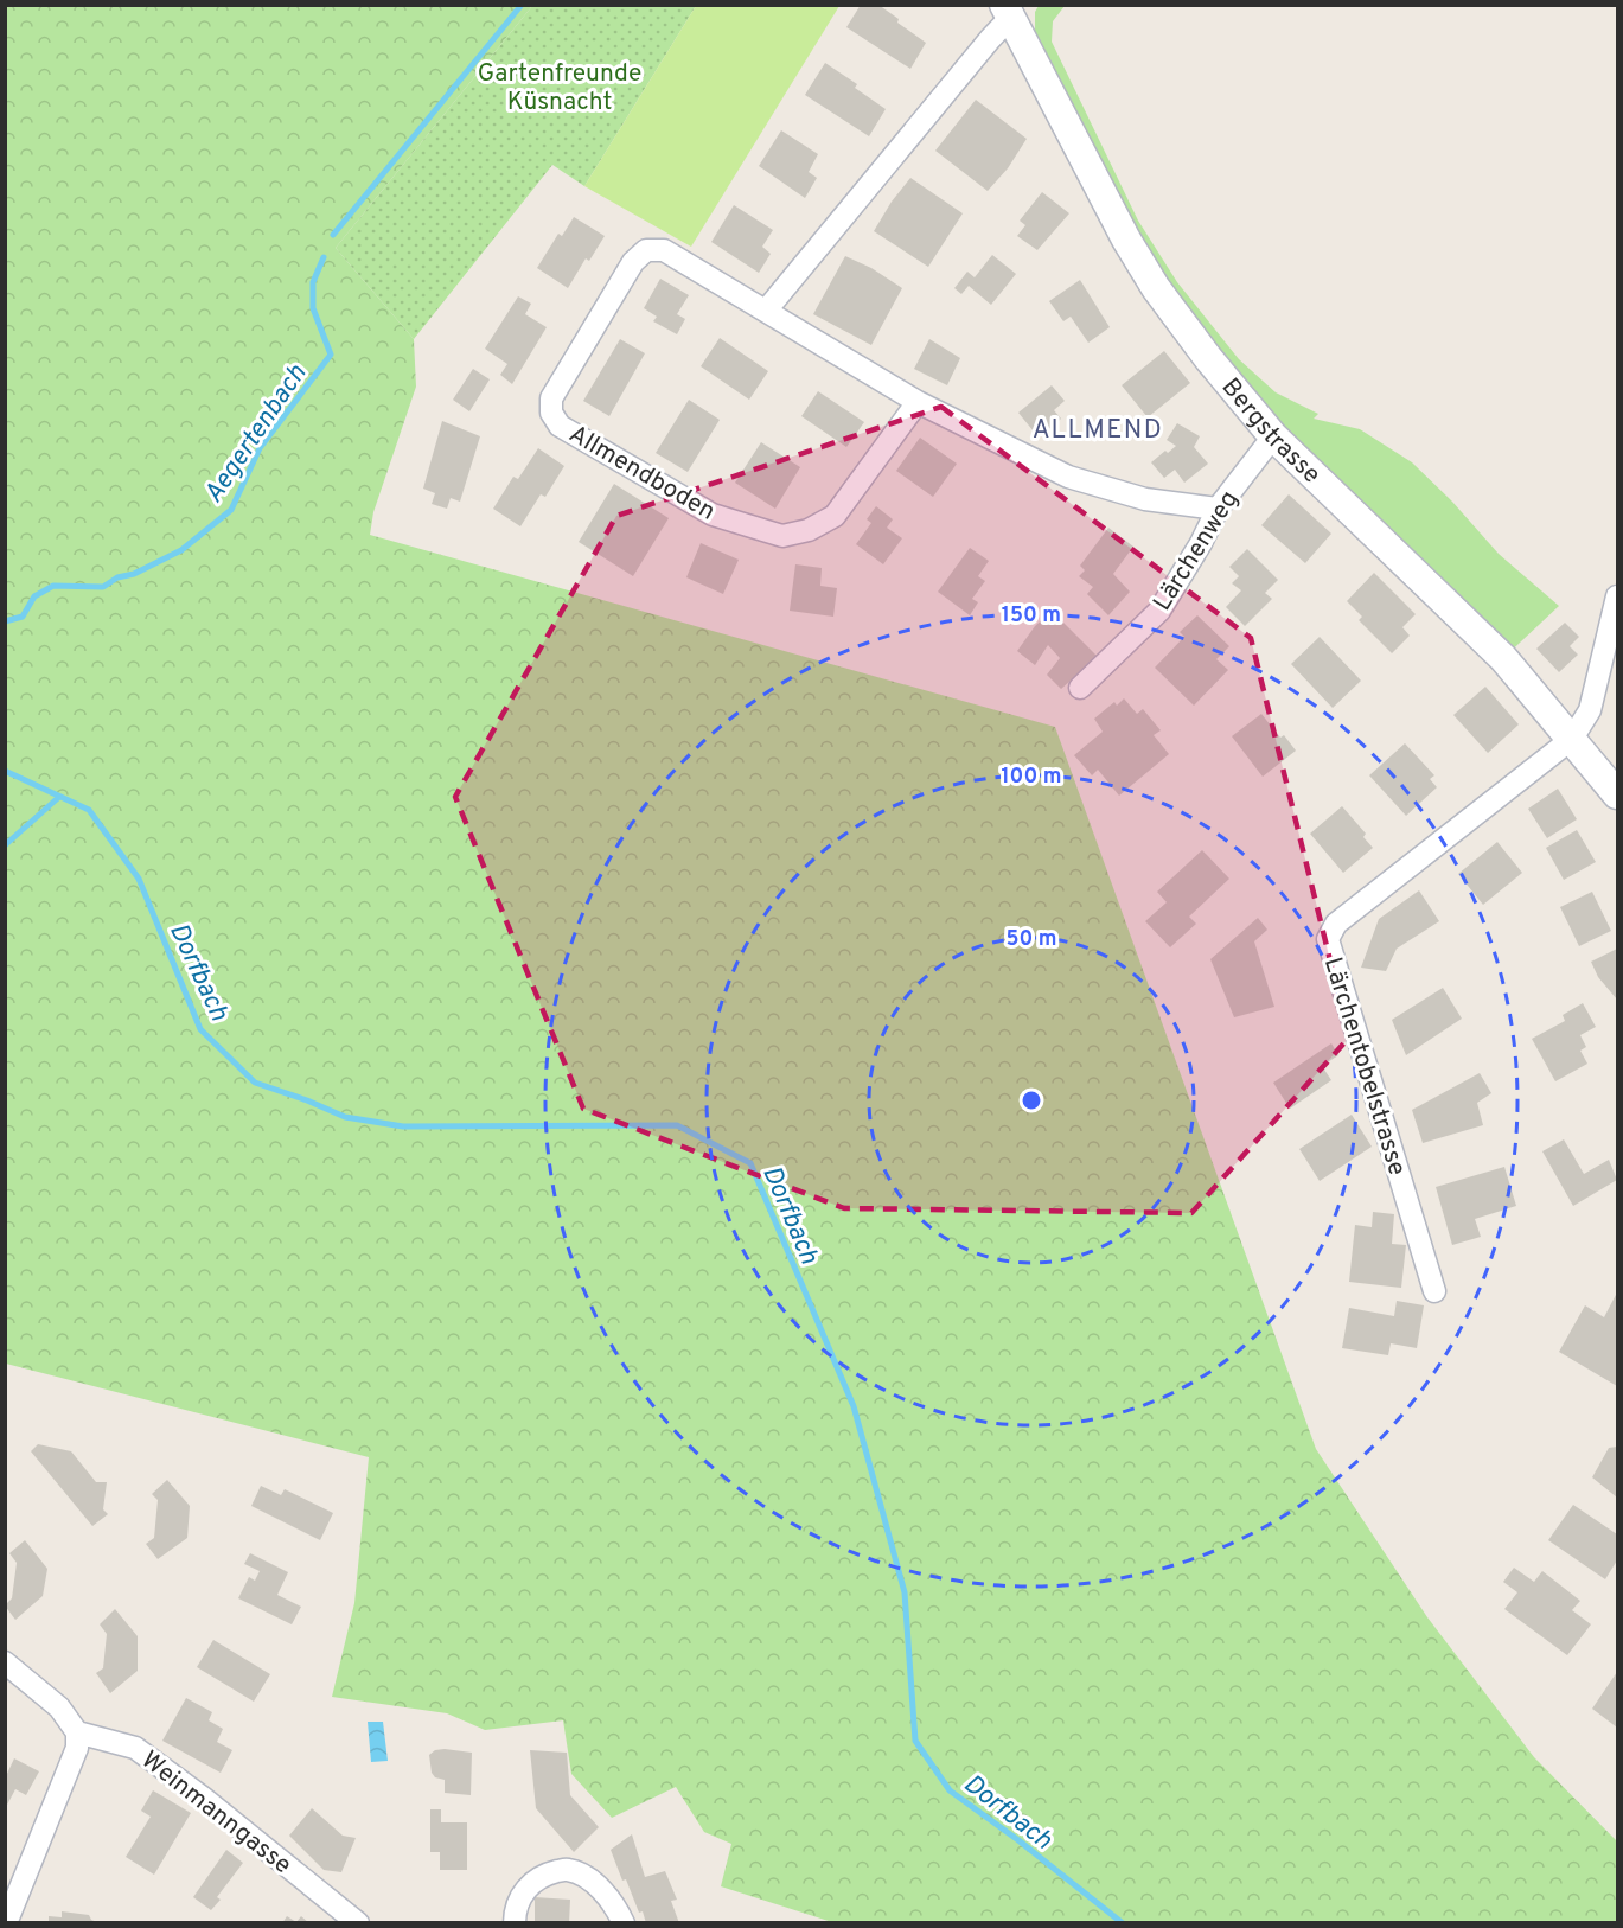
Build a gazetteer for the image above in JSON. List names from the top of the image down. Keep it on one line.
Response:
{"streets":{"street":["Bergstrasse","Allmendboden","Lärchenweg","Lärchentobelstrasse","Weinmanngasse"]},"crossings":[["Bergstrasse","Lärchenweg"],["Bergstrasse","Lärchentobelstrasse"],["Allmendboden","Lärchenweg"]],"districts":["ALLMEND"],"water":["Aegertenbach","Dorfbach"],"parks":["Gartenfreunde Küsnacht"],"rings":["150 m","100 m","50 m"]}
